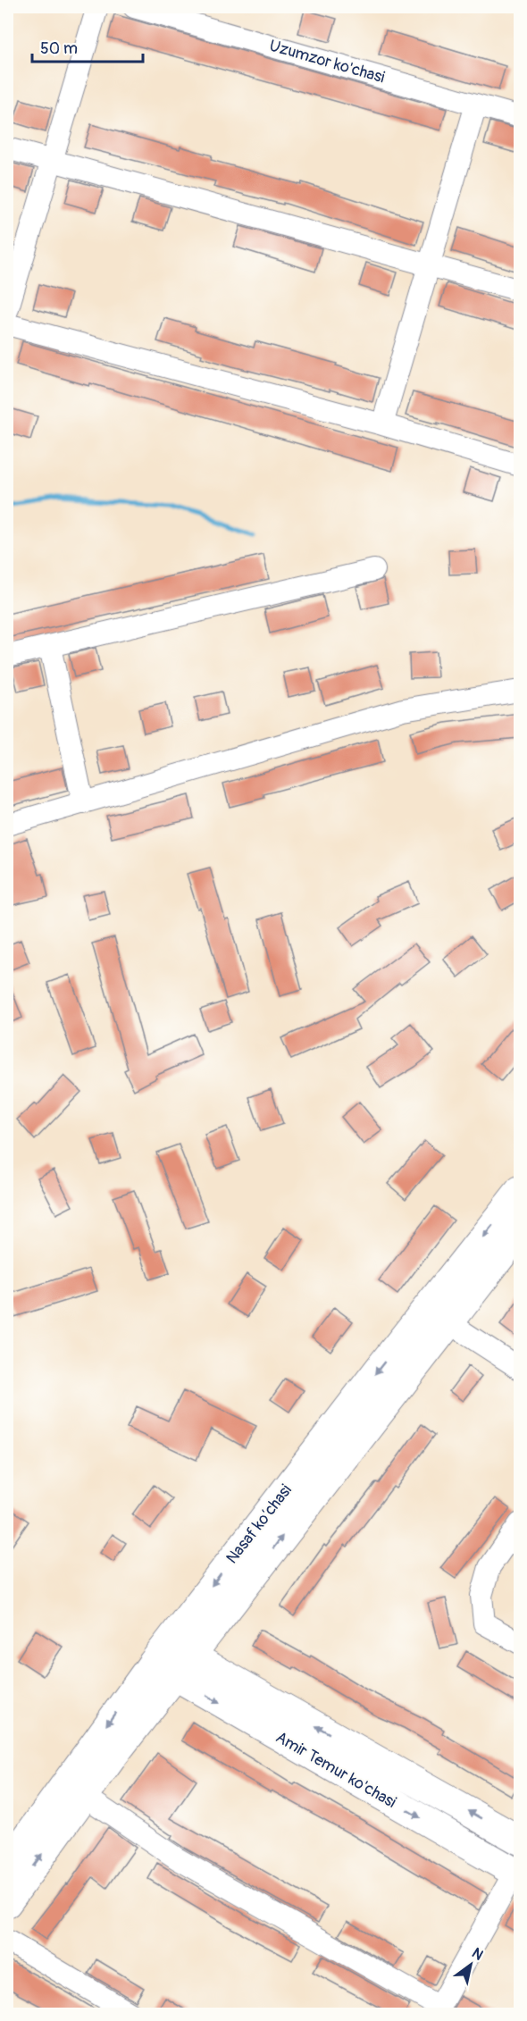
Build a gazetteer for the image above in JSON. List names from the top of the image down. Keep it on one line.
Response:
{"streets":{"main road":["Nasaf ko‘chasi","Amir Temur ko'chasi"],"street":["Uzumzor ko'chasi"]},"crossings":[["Nasaf ko‘chasi","Amir Temur ko'chasi"]],"scale_bar":"50 m","north":"top right"}
